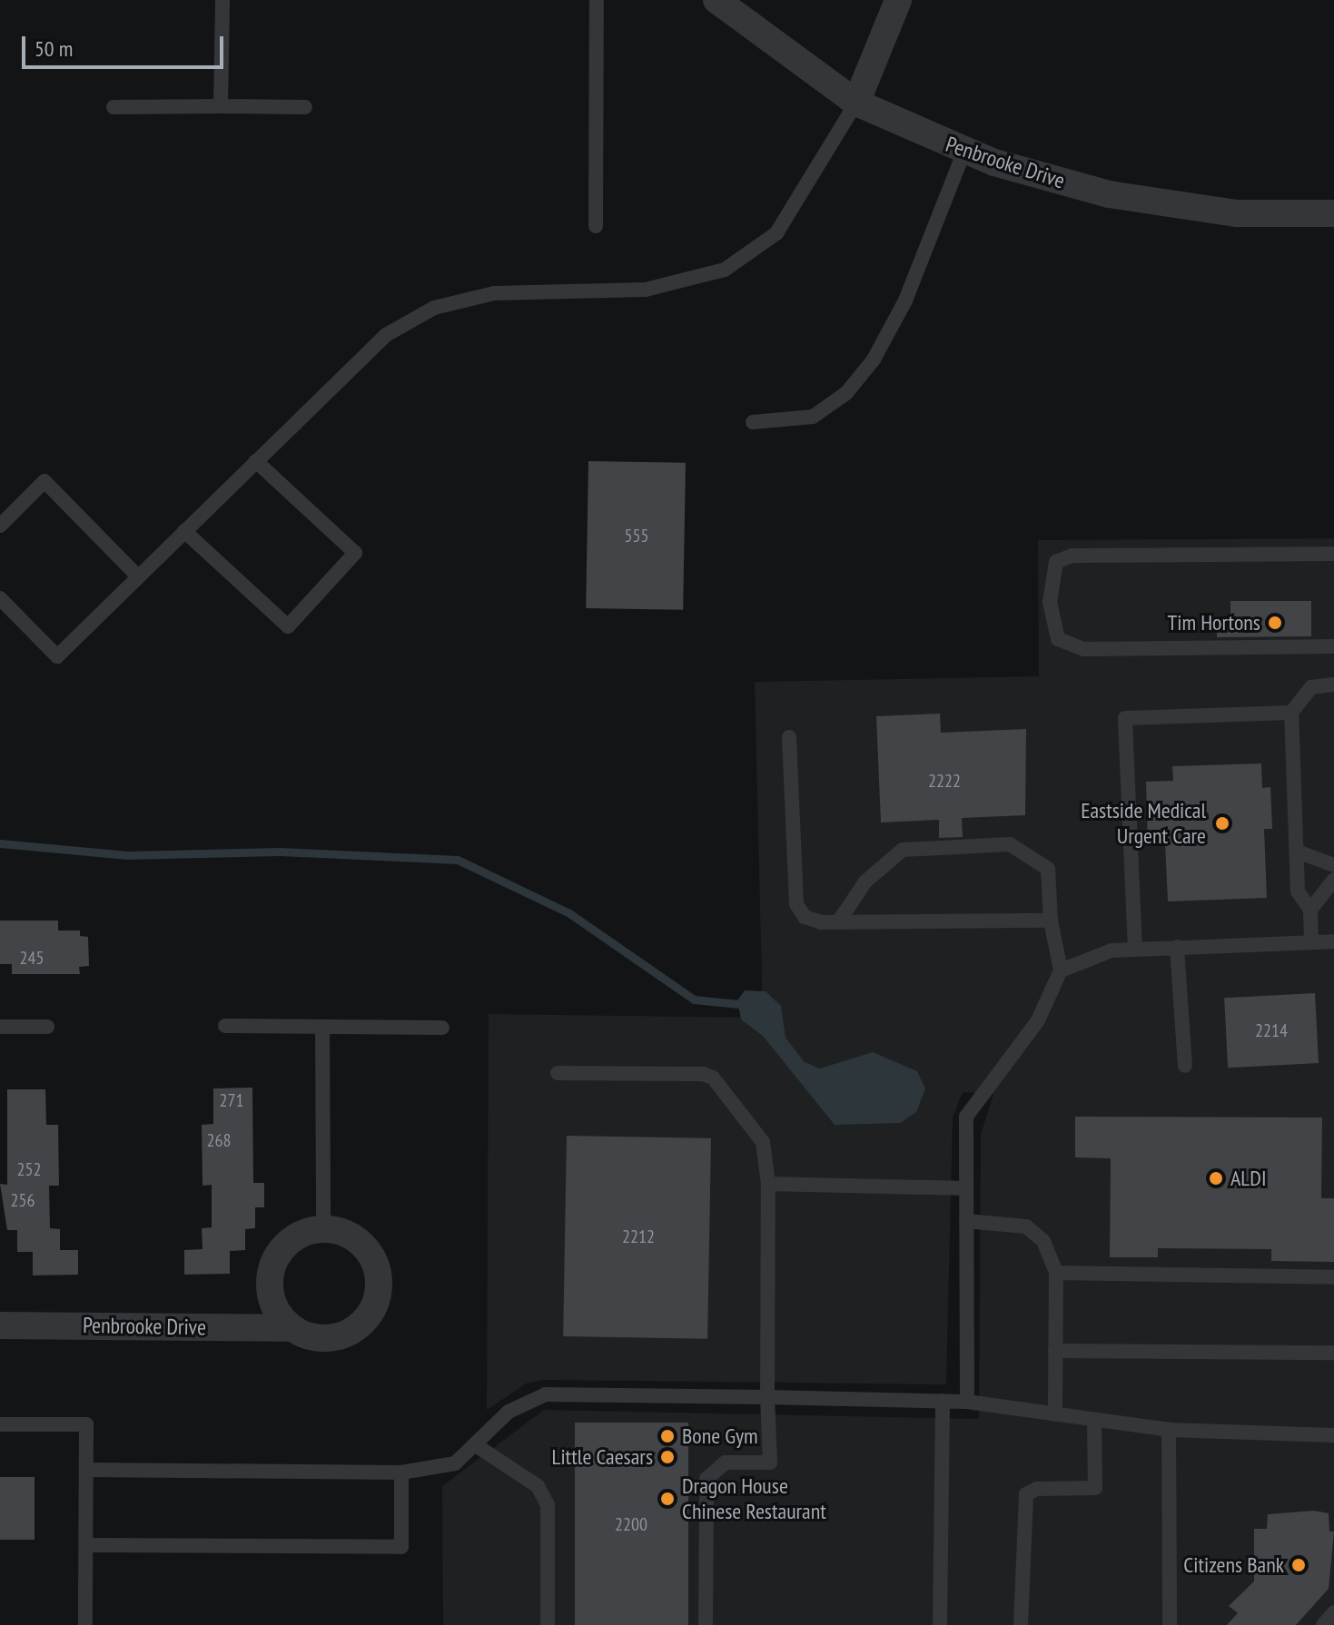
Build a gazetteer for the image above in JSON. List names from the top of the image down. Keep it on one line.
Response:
{"streets":{"street":["Penbrooke Drive"]},"places":["Tim Hortons","Eastside Medical Urgent Care","ALDI","Bone Gym","Little Caesars","Dragon House Chinese Restaurant","Citizens Bank"],"house_numbers":["555","2222","245","2214","271","268","252","256","2212","2200"],"scale_bar":"50 m"}
